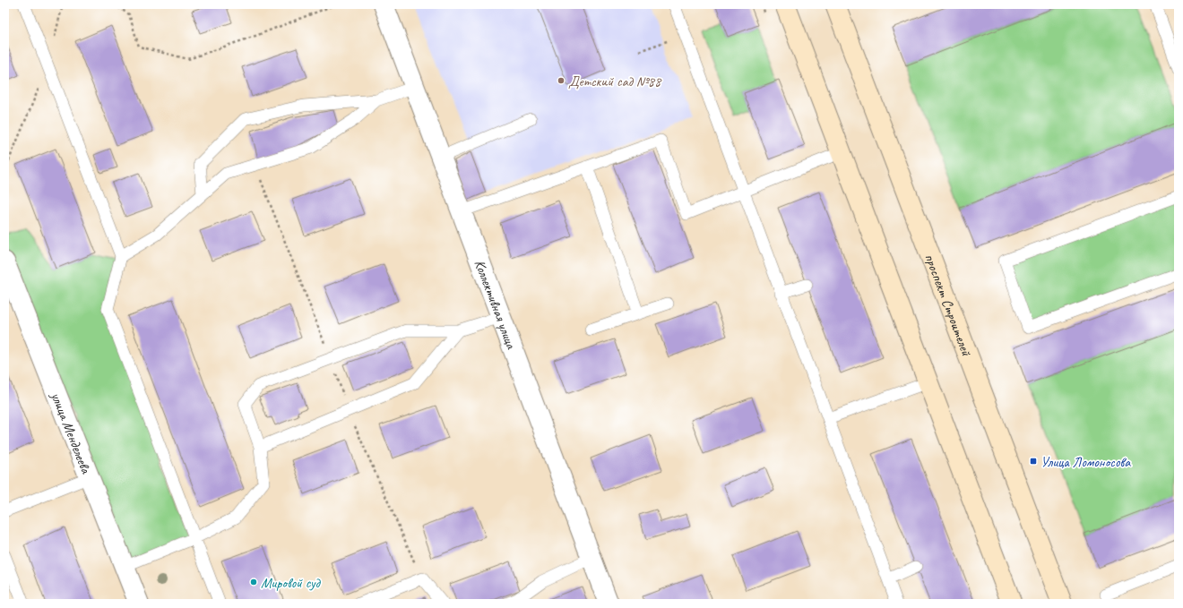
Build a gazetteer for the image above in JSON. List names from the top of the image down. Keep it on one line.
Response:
{"streets":{"main road":["проспект Строителей"],"street":["Коллективная улица","улица Менделеева"]},"places":{"other":["Детский сад №88","Мировой суд"],"transit":["Улица Ломоносова"]}}
